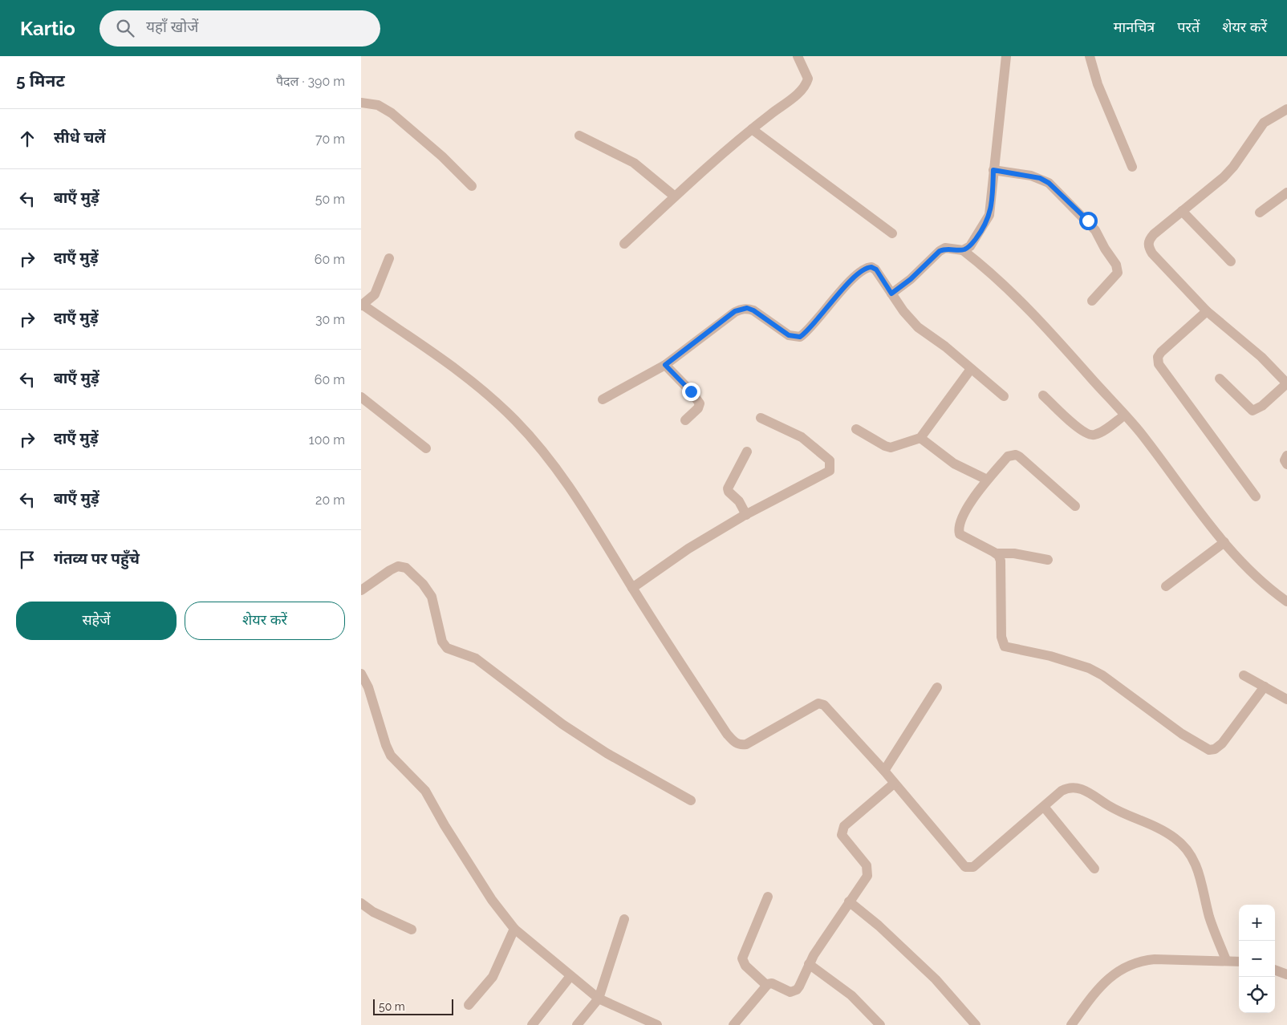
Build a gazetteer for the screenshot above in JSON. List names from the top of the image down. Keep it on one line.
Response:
{"scale_bar":"50 m","page":{"header":"Kartio","search":"यहाँ खोजें","nav":["मानचित्र","परतें","शेयर करें"],"heading":["5 मिनट","पैदल · 390 m"],"list":[["सीधे चलें","70 m"],["बाएँ मुड़ें","50 m"],["दाएँ मुड़ें","60 m"],["दाएँ मुड़ें","30 m"],["बाएँ मुड़ें","60 m"],["दाएँ मुड़ें","100 m"],["बाएँ मुड़ें","20 m"],"गंतव्य पर पहुँचे"],"buttons":["सहेजें","शेयर करें"],"map_buttons":["+","−"],"scale":"50 m"}}
